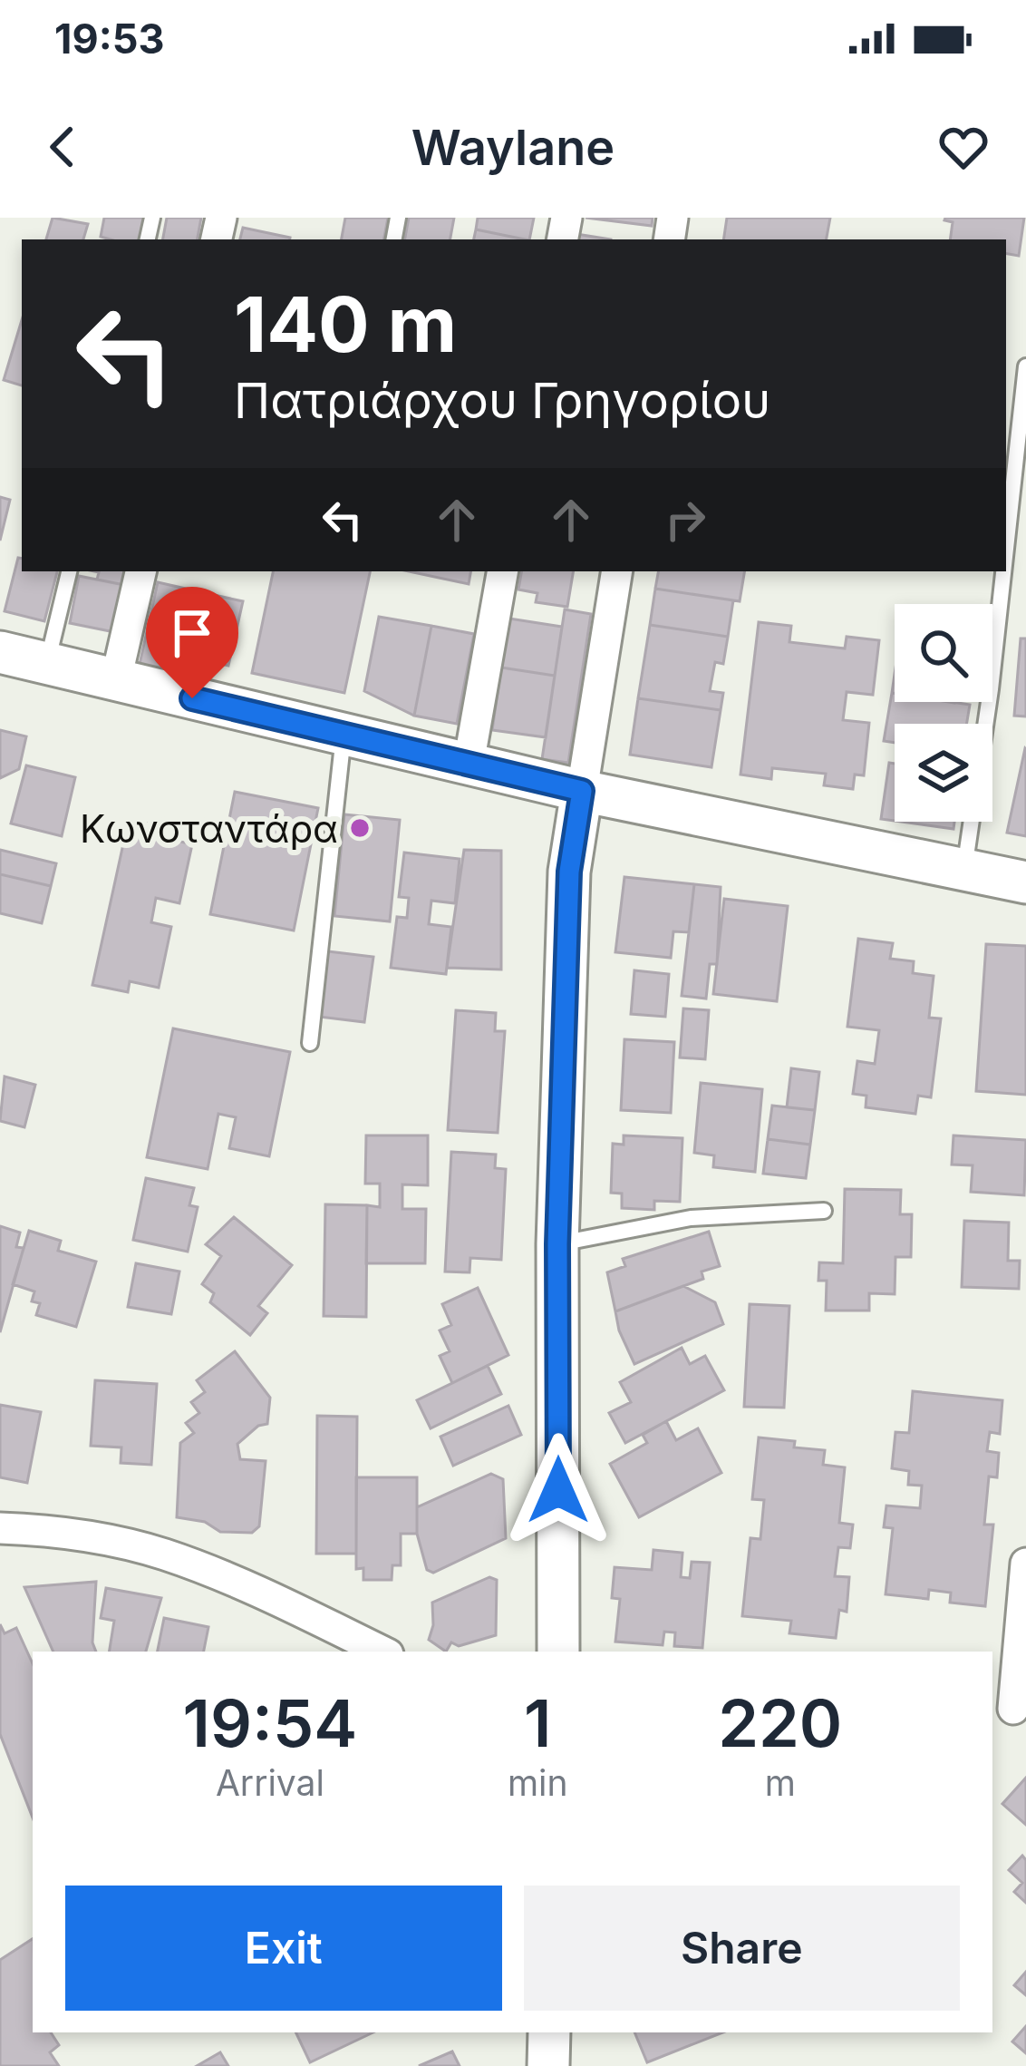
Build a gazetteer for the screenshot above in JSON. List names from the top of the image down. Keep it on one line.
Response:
{"places":["Κωνσταντάρα"],"page":{"status":"19:53","header":"Waylane","turn":["140 m","Πατριάρχου Γρηγορίου"],"eta":["19:54","Arrival","1","min","220","m"],"buttons":["Exit","Share"]}}
